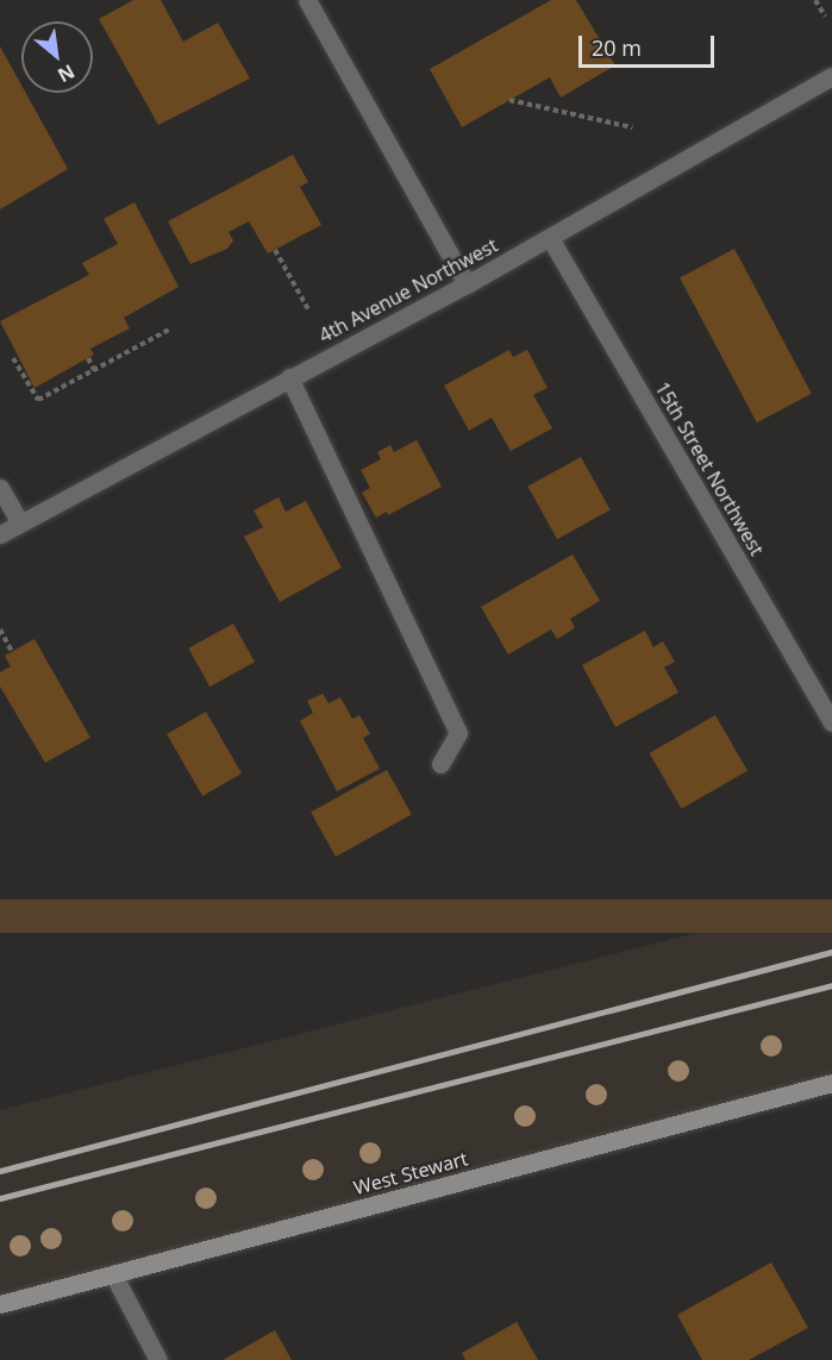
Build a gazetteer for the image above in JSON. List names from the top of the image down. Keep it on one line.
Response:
{"streets":{"street":["4th Avenue Northwest","15th Street Northwest","West Stewart"]},"crossings":[["4th Avenue Northwest","15th Street Northwest"]],"scale_bar":"20 m","north":"bottom right"}
